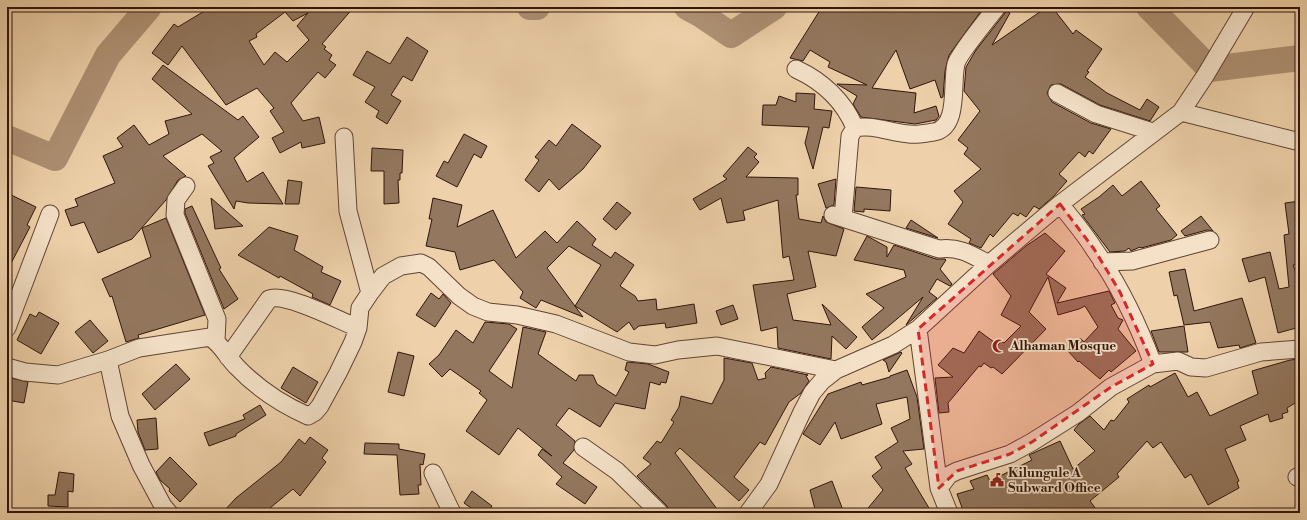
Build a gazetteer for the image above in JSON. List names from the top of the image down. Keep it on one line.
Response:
{"places":{"mosque":["Alhaman Mosque"],"public building":["Kilungule A Subward Office"]}}
